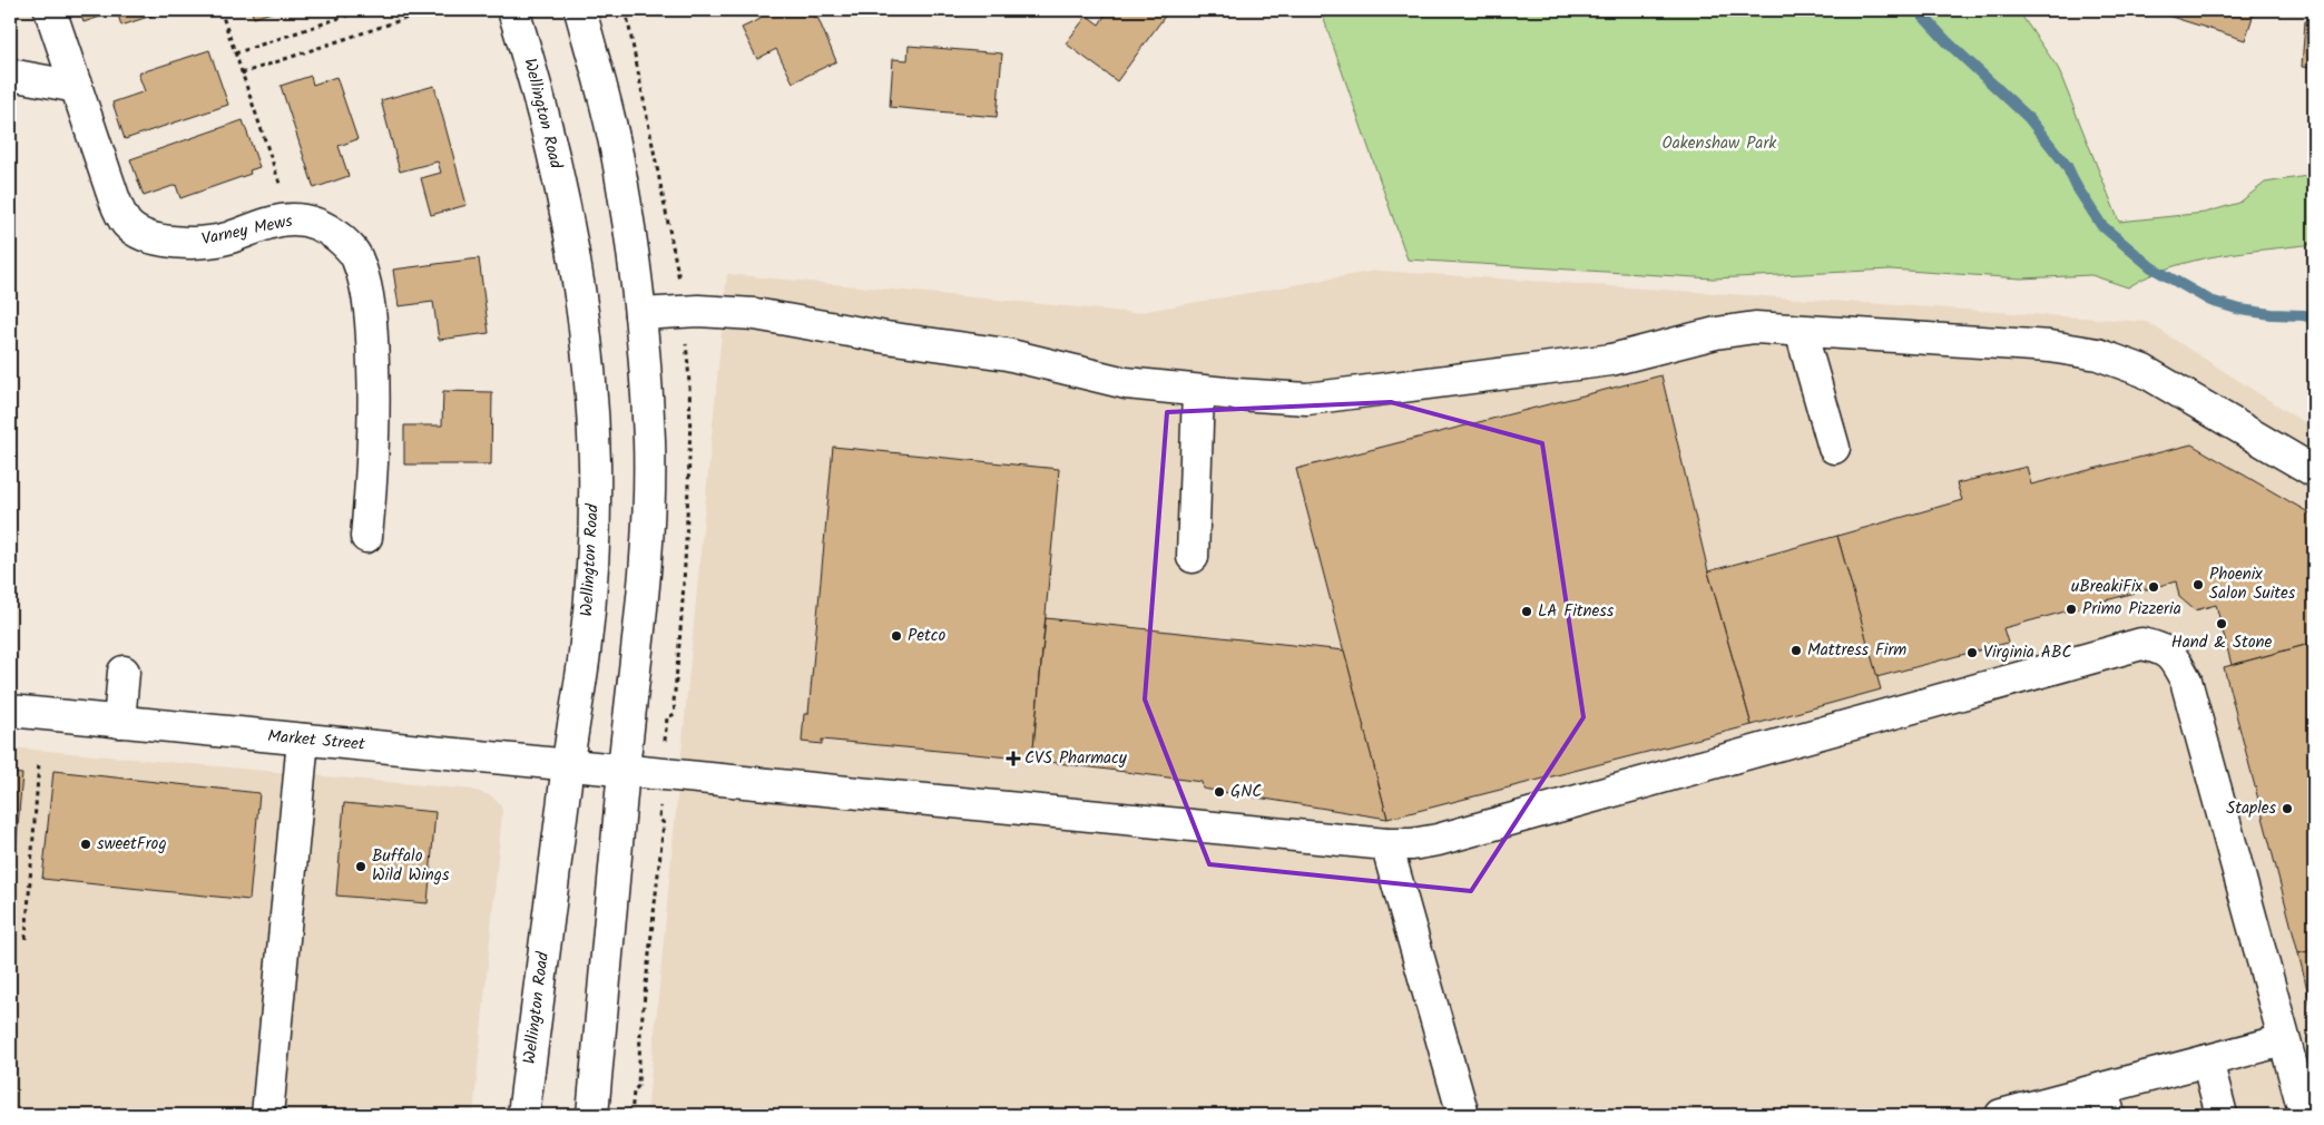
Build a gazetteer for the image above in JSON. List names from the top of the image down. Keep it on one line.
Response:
{"streets":{"main road":["Wellington Road","Varney Mews","Market Street"]},"crossings":[["Wellington Road","Market Street"]],"parks":["Oakenshaw Park"],"places":{"other":["Phoenix Salon Suites","uBreakiFix","Primo Pizzeria","LA Fitness","Hand & Stone","Petco","Mattress Firm","Virginia ABC","GNC","Staples","sweetFrog","Buffalo Wild Wings"],"health":["CVS Pharmacy"]}}
